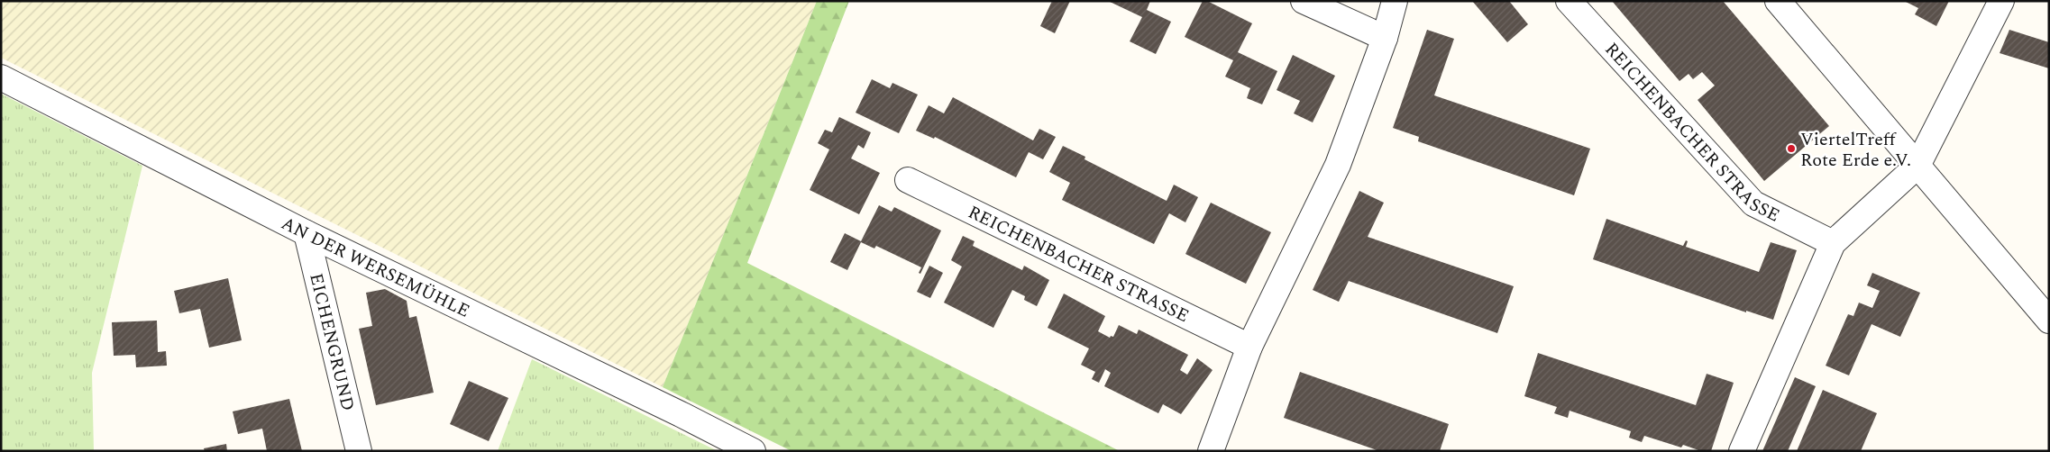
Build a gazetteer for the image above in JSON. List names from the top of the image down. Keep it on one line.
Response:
{"streets":{"street":["REICHENBACHER STRASSE","AN DER WERSEMÜHLE","EICHENGRUND"]},"crossings":[["AN DER WERSEMÜHLE","EICHENGRUND"]],"places":["ViertelTreff Rote Erde e.V."]}
